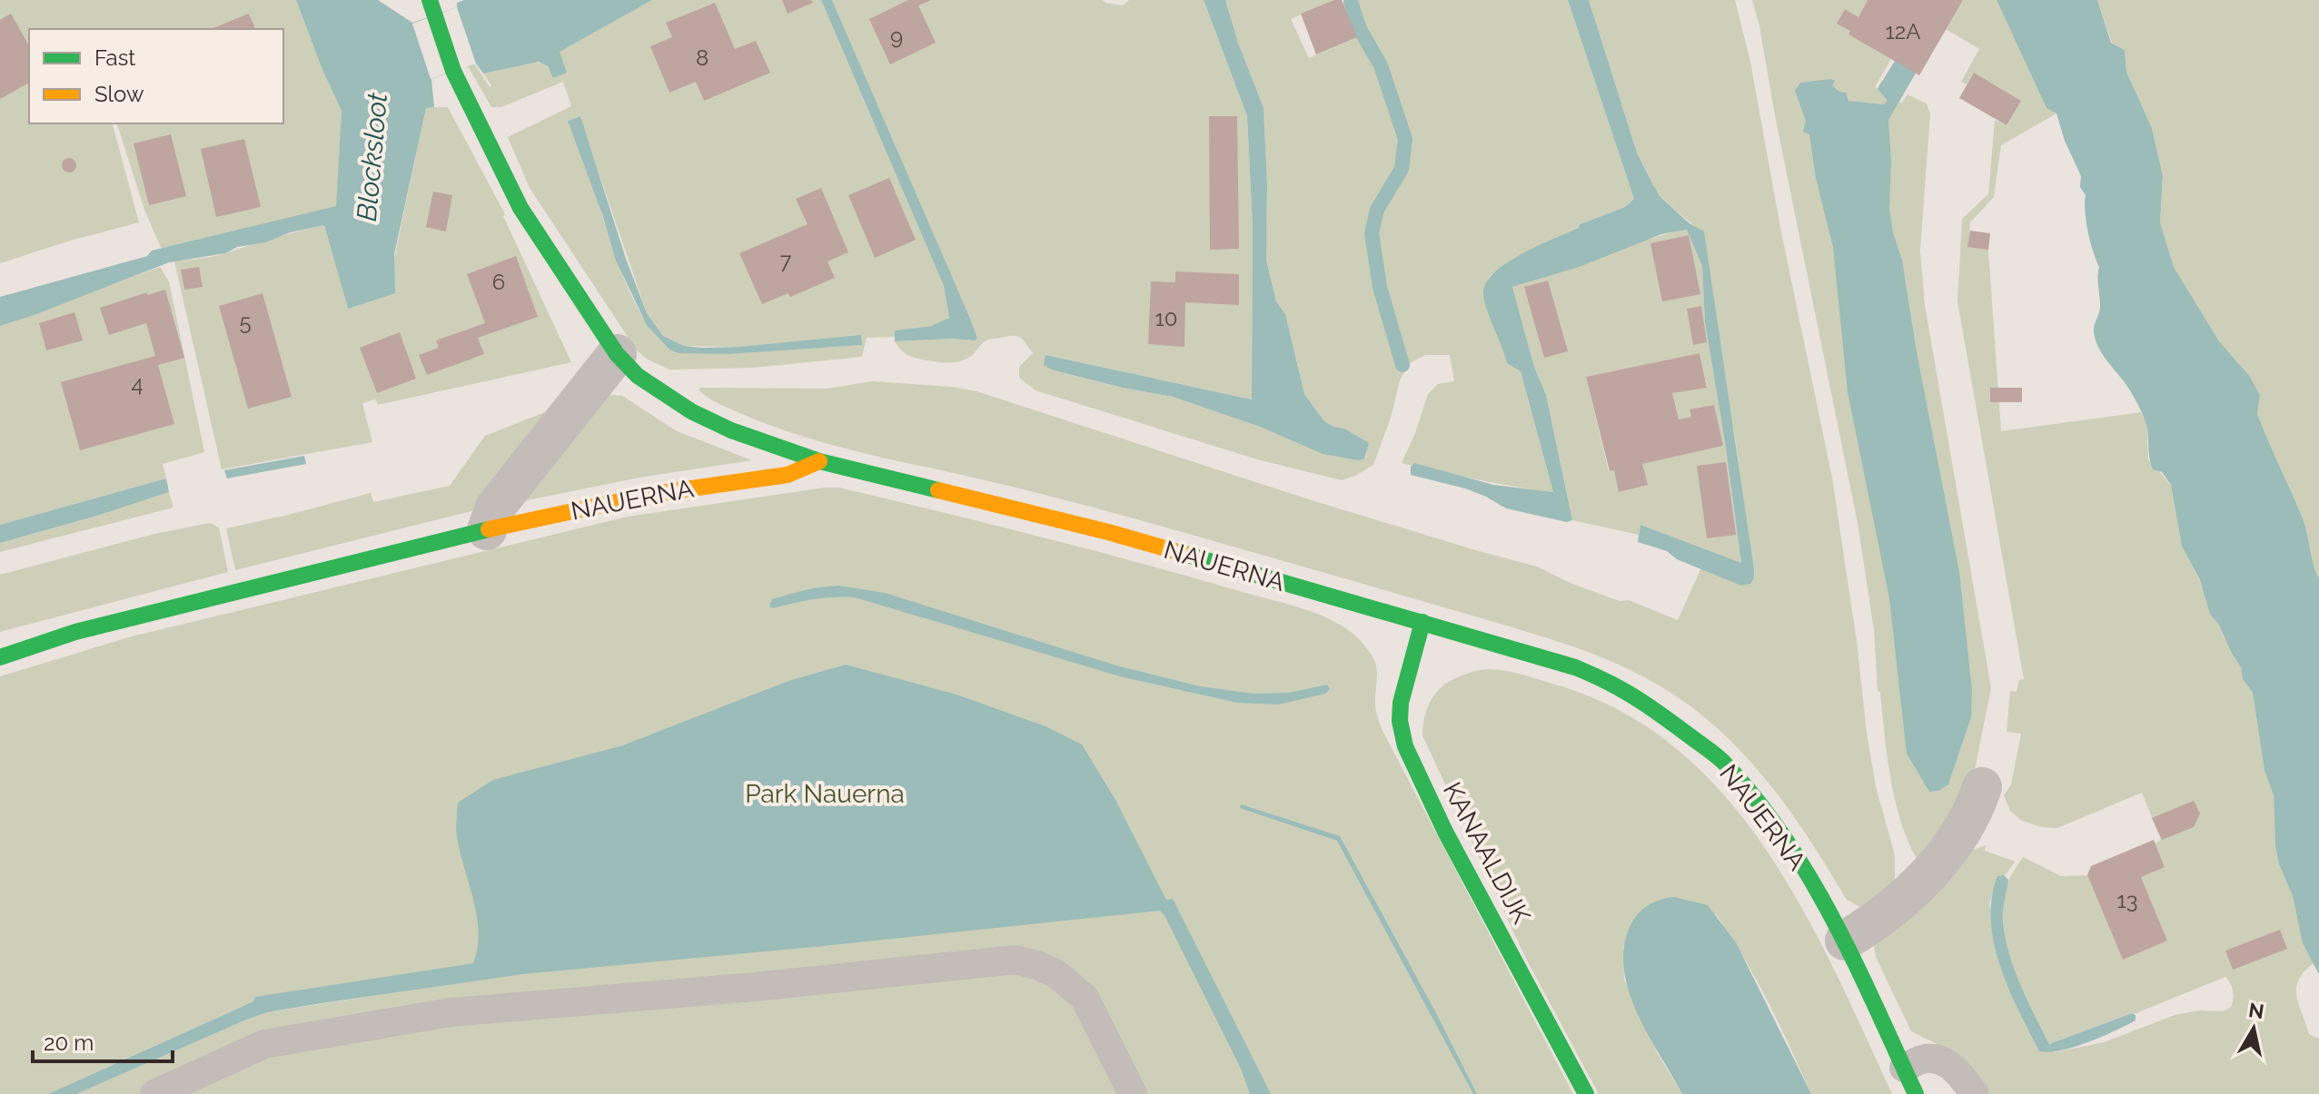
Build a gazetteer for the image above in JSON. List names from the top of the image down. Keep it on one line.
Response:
{"streets":{"street":["NAUERNA","KANAALDIJK"]},"crossings":[["NAUERNA","KANAALDIJK"]],"water":["Blocksloot"],"parks":["Park Nauerna"],"house_numbers":["12A","9","8","7","6","10","5","4","13"],"legend":["Fast","Slow"],"scale_bar":"20 m","north":"top"}
